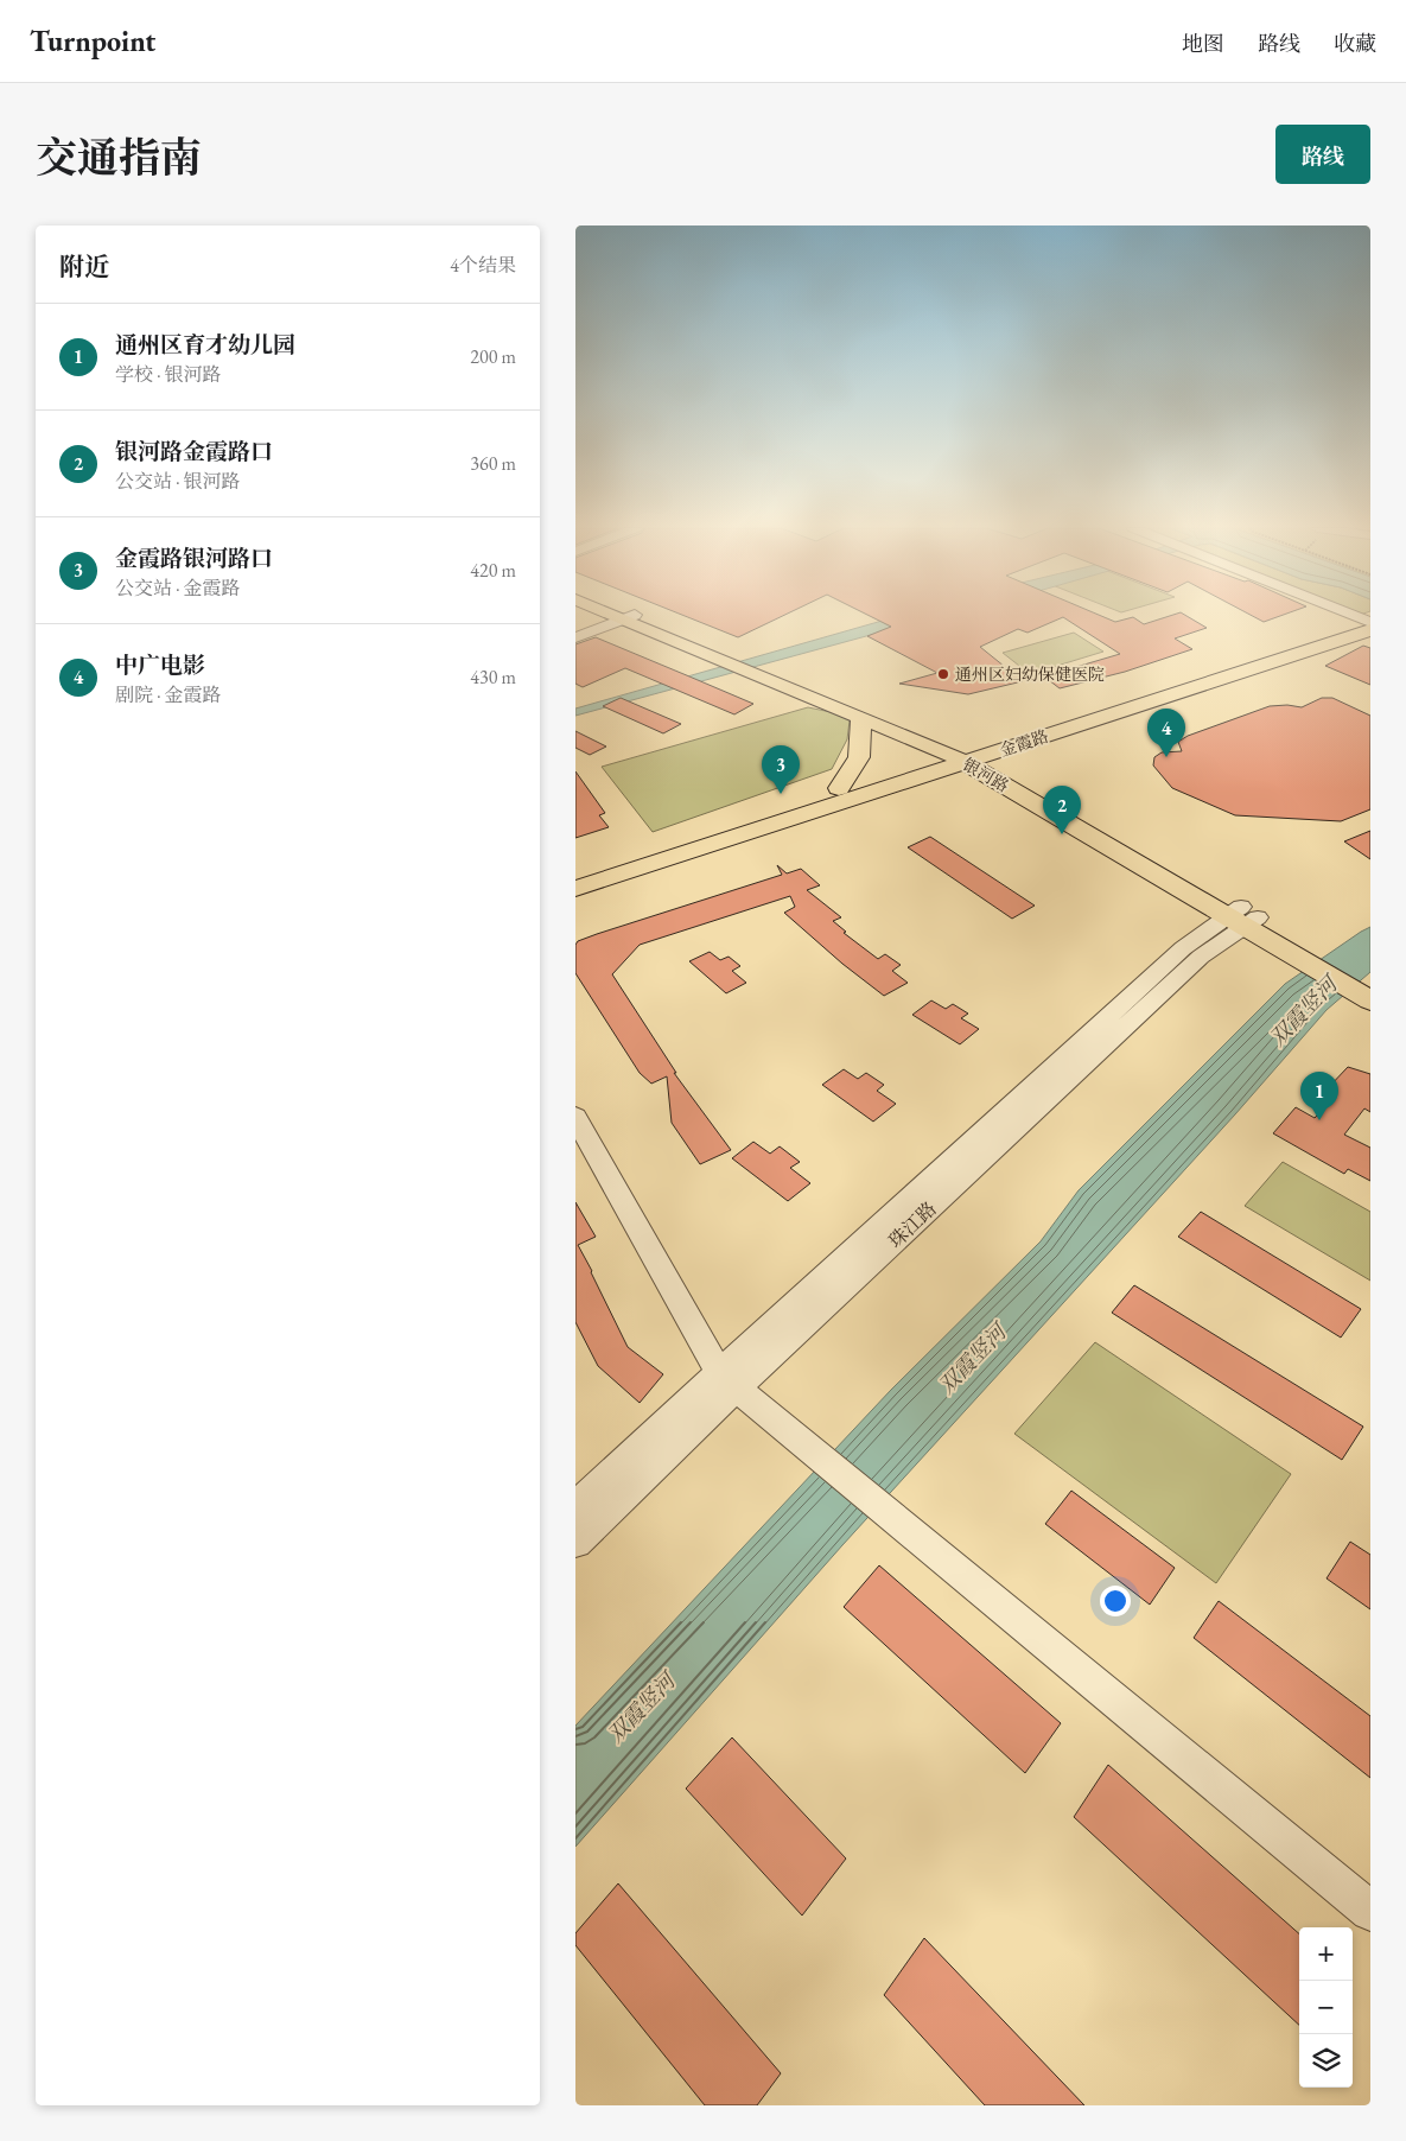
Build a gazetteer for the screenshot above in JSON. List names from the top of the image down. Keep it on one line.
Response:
{"streets":{"main road":["金霞路","银河路"],"street":["珠江路"]},"crossings":[["金霞路","银河路"],["银河路","珠江路"]],"water":["双霞竖河"],"places":["通州区妇幼保健医院"],"page":{"header":"Turnpoint","nav":["地图","路线","收藏"],"title":"交通指南","buttons":"路线","heading":["附近","4个结果"],"list":[{"mark":"1","name":"通州区育才幼儿园","note":"学校 · 银河路","value":"200 m"},{"mark":"2","name":"银河路金霞路口","note":"公交站 · 银河路","value":"360 m"},{"mark":"3","name":"金霞路银河路口","note":"公交站 · 金霞路","value":"420 m"},{"mark":"4","name":"中广电影","note":"剧院 · 金霞路","value":"430 m"}],"pins":["4","3","2","1"],"map_buttons":["+","−"]}}
